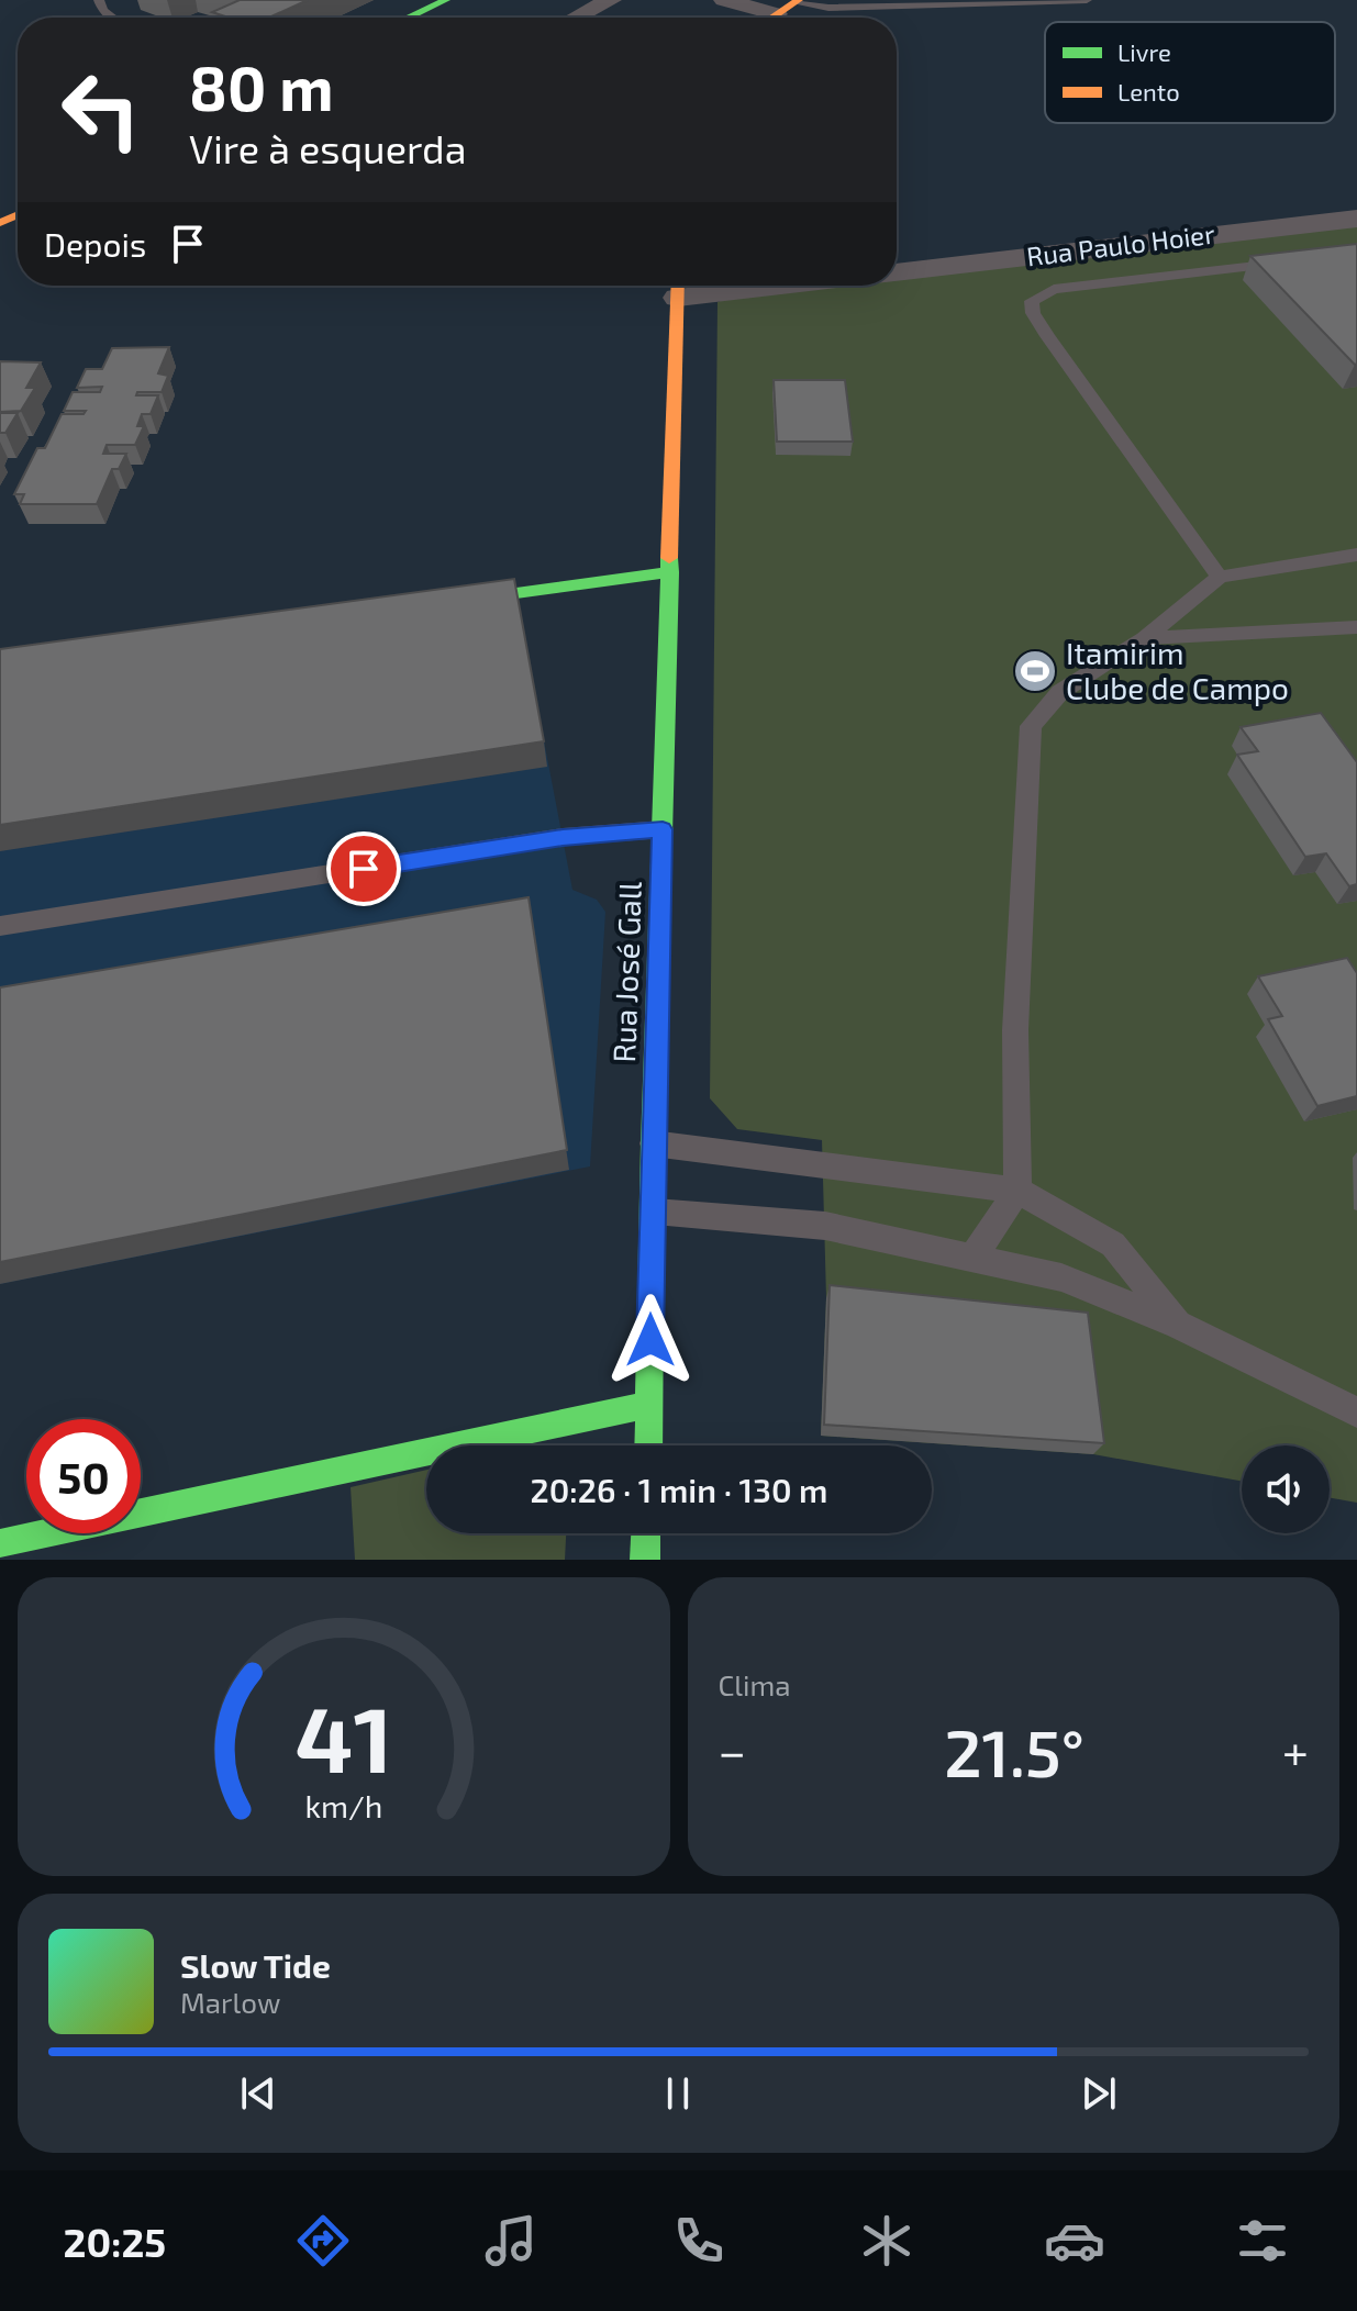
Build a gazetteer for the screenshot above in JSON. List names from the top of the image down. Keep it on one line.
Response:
{"streets":{"main road":["Rua José Gall"],"street":["Rua Paulo Hoier"]},"places":{"sports":["Itamirim Clube de Campo"]},"legend":["Livre","Lento"],"page":{"turn":["80 m","Vire à esquerda"],"then":"Depois","limit":"50","trip":"20:26 · 1 min · 130 m","tile":"Clima","heat":["−","21.5°","+"],"song":["Slow Tide","Marlow"],"tabs":"20:25","gauge":["41","km/h"]}}
